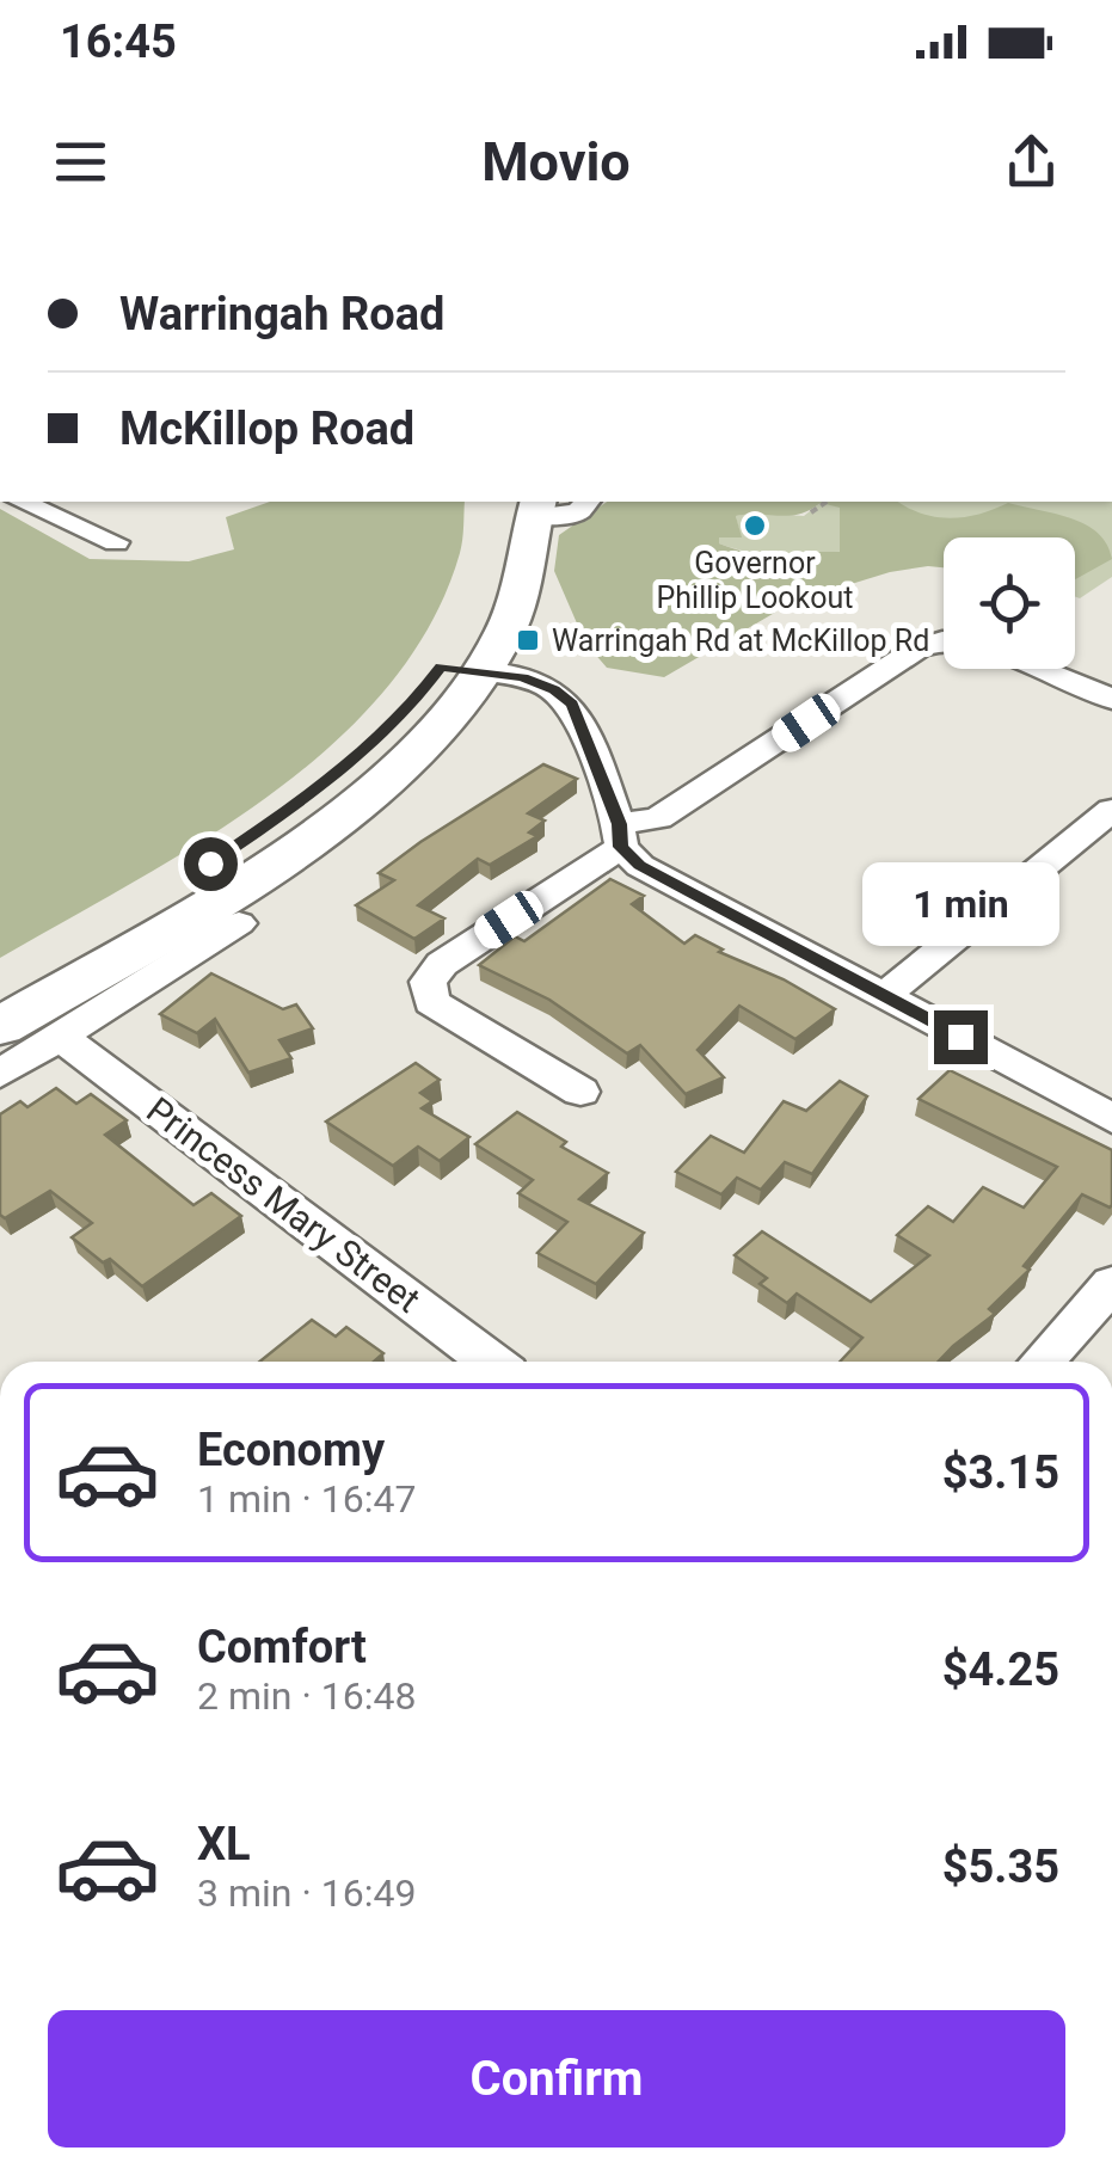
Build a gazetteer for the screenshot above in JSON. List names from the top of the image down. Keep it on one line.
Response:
{"streets":{"street":["Princess Mary Street"]},"places":{"other":["Governor Phillip Lookout"],"transit":["Warringah Rd at McKillop Rd"]},"page":{"status":"16:45","header":"Movio","banner":["Warringah Road","McKillop Road"],"bubble":"1 min","list":[{"name":"Economy","note":"1 min · 16:47","value":"$3.15"},{"name":"Comfort","note":"2 min · 16:48","value":"$4.25"},{"name":"XL","note":"3 min · 16:49","value":"$5.35"}],"buttons":"Confirm"}}
